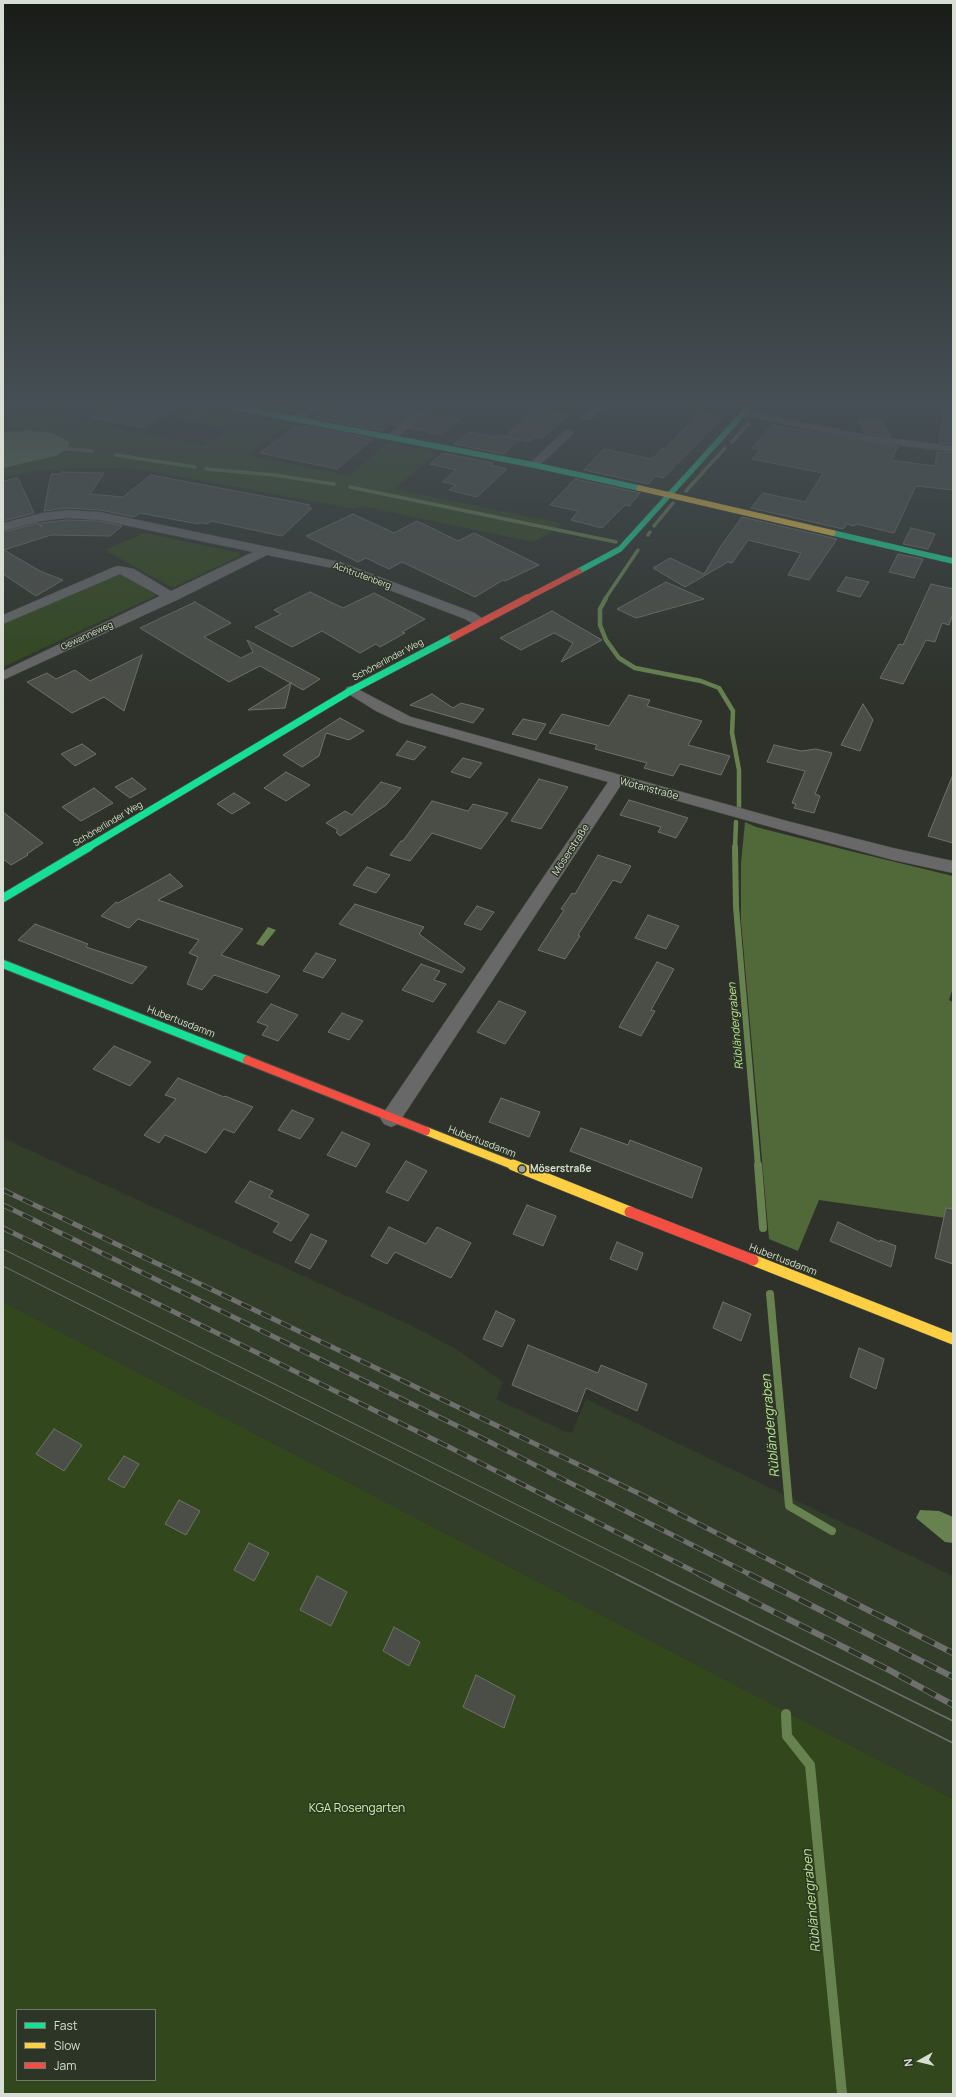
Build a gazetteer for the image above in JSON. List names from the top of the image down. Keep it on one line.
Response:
{"streets":{"street":["Achtrutenberg","Gewanneweg","Schönerlinder Weg","Wotanstraße","Möserstraße","Hubertusdamm"]},"crossings":[["Achtrutenberg","Gewanneweg"],["Achtrutenberg","Schönerlinder Weg"],["Schönerlinder Weg","Wotanstraße"],["Wotanstraße","Möserstraße"],["Möserstraße","Hubertusdamm"]],"water":["Rübländergraben"],"parks":["KGA Rosengarten"],"places":["Möserstraße"],"legend":["Fast","Slow","Jam"],"north":"left"}
